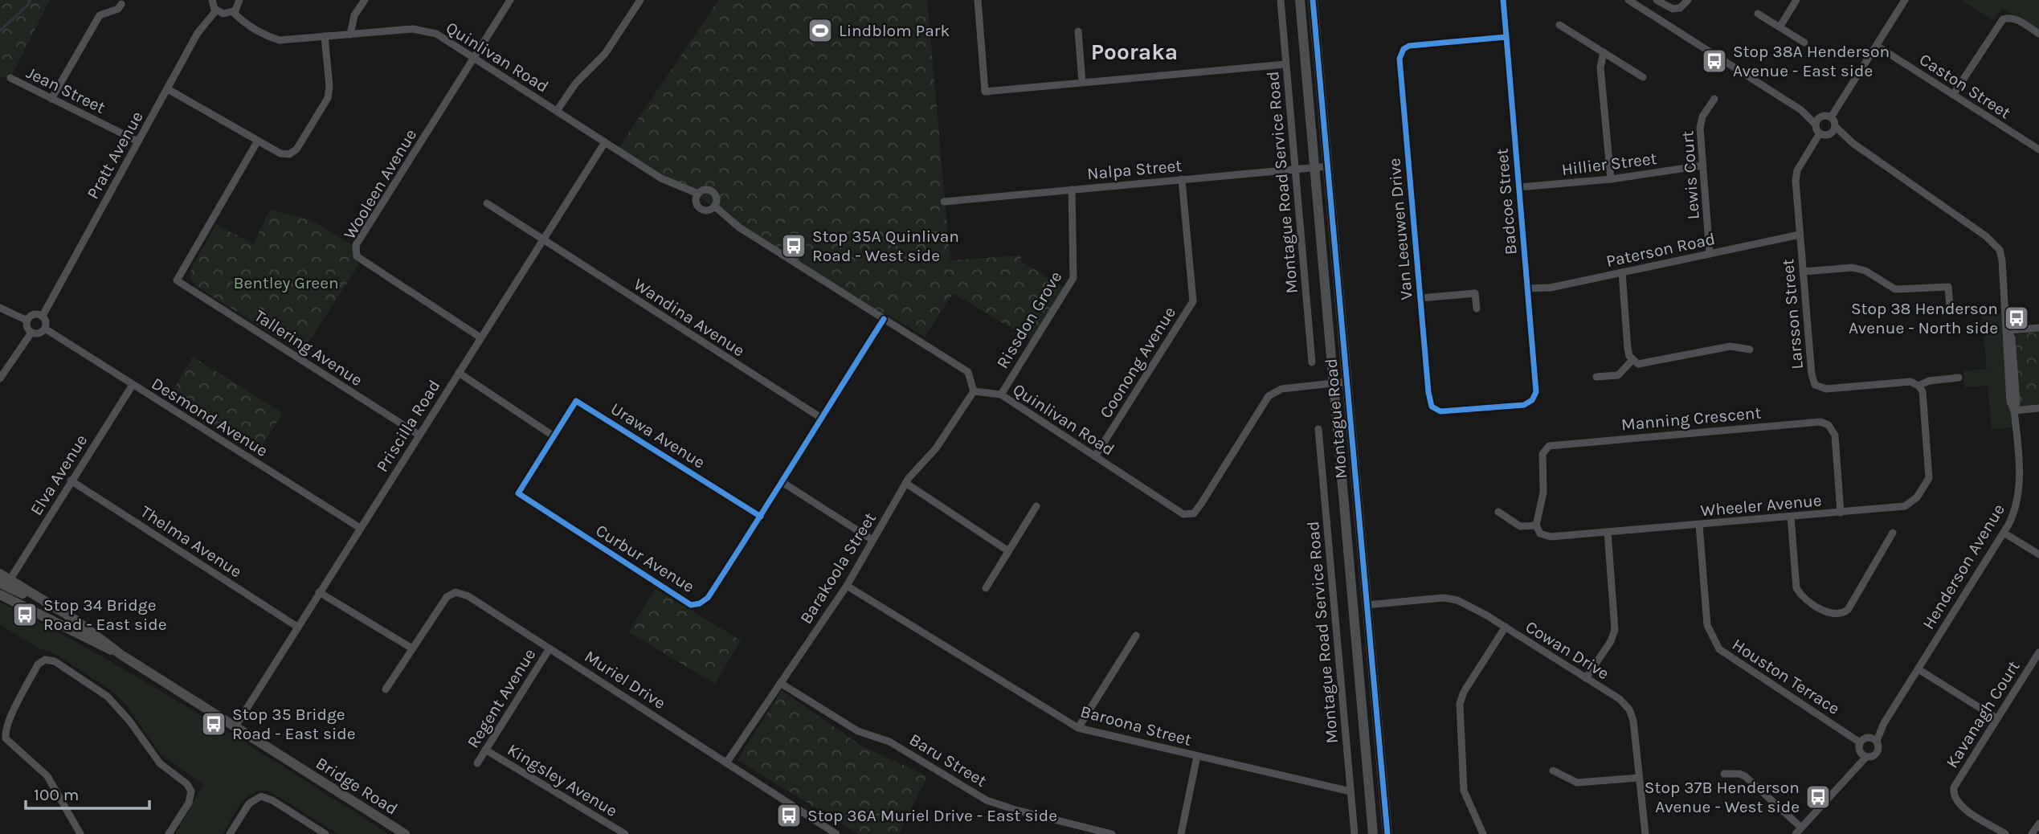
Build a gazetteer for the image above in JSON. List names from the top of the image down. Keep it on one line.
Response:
{"streets":{"main road":["Montague Road","Bridge Road"],"street":["Quinlivan Road","Caston Street","Jean Street","Pratt Avenue","Hillier Street","Nalpa Street","Lewis Court","Montague Road Service Road","Wooleen Avenue","Badcoe Street","Van Leeuwen Drive","Paterson Road","Larsson Street","Wandina Avenue","Rissdon Grove","Tallering Avenue","Coonong Avenue","Desmond Avenue","Manning Crescent","Priscilla Road","Urawa Avenue","Elva Avenue","Wheeler Avenue","Thelma Avenue","Curbur Avenue","Henderson Avenue","Barakoola Street","Cowan Drive","Houston Terrace","Muriel Drive","Regent Avenue","Kavanagh Court","Baroona Street","Baru Street","Kingsley Avenue"]},"crossings":[["Quinlivan Road","Wooleen Avenue"],["Quinlivan Road","Rissdon Grove"],["Quinlivan Road","Coonong Avenue"],["Quinlivan Road","Montague Road"],["Quinlivan Road","Priscilla Road"],["Quinlivan Road","Barakoola Street"],["Jean Street","Pratt Avenue"],["Pratt Avenue","Desmond Avenue"],["Hillier Street","Lewis Court"],["Hillier Street","Badcoe Street"],["Nalpa Street","Montague Road Service Road"],["Nalpa Street","Rissdon Grove"],["Nalpa Street","Coonong Avenue"],["Nalpa Street","Montague Road"],["Lewis Court","Paterson Road"],["Montague Road Service Road","Baroona Street"],["Wooleen Avenue","Priscilla Road"],["Badcoe Street","Van Leeuwen Drive"],["Badcoe Street","Paterson Road"],["Paterson Road","Larsson Street"],["Larsson Street","Wheeler Avenue"],["Larsson Street","Henderson Avenue"],["Wandina Avenue","Priscilla Road"],["Wandina Avenue","Curbur Avenue"],["Tallering Avenue","Priscilla Road"],["Desmond Avenue","Priscilla Road"],["Desmond Avenue","Elva Avenue"],["Montague Road","Cowan Drive"],["Manning Crescent","Wheeler Avenue"],["Priscilla Road","Thelma Avenue"],["Priscilla Road","Bridge Road"],["Urawa Avenue","Curbur Avenue"],["Elva Avenue","Thelma Avenue"],["Elva Avenue","Bridge Road"],["Wheeler Avenue","Houston Terrace"],["Barakoola Street","Muriel Drive"],["Barakoola Street","Baroona Street"],["Barakoola Street","Baru Street"],["Muriel Drive","Regent Avenue"],["Regent Avenue","Kingsley Avenue"]],"districts":["Pooraka"],"parks":["Bentley Green"],"places":{"sports":["Lindblom Park"],"bus stop":["Stop 38A Henderson Avenue - East side","Stop 35A Quinlivan Road - West side","Stop 38 Henderson Avenue - North side","Stop 34 Bridge Road - East side","Stop 35 Bridge Road - East side","Stop 37B Henderson Avenue - West side","Stop 36A Muriel Drive - East side"]},"scale_bar":"100 m"}
